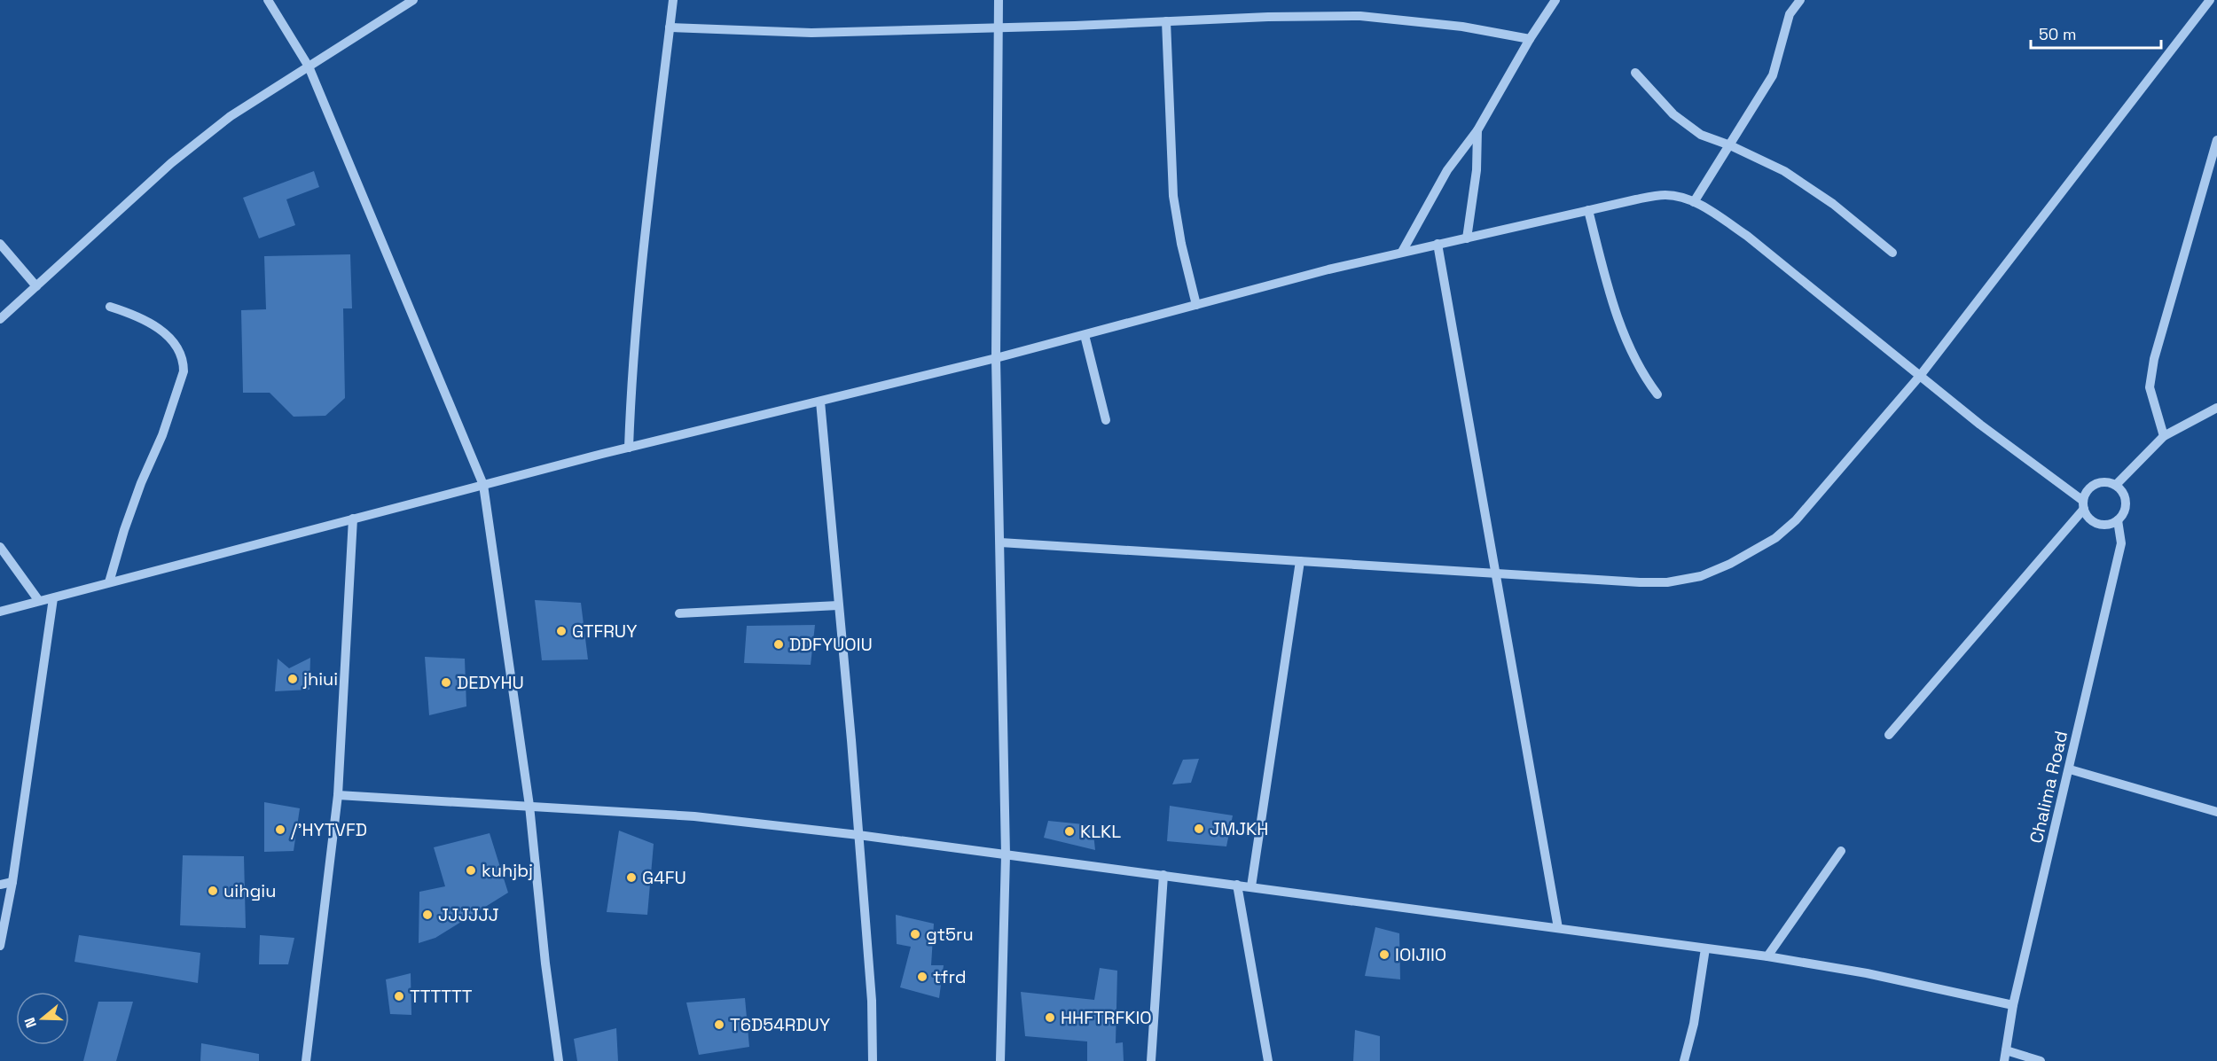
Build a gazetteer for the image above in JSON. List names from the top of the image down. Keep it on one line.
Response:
{"streets":{"street":["Chalima Road"]},"places":["GTFRUY","DDFYUOIU","jhiui","DEDYHU","JMJKH","/'HYTVFD","KLKL","kuhjbj","G4FU","uihgiu","JJJJJJ","gt5ru","IOIJIIO","tfrd","TTTTTT","HHFTRFKIO","T6D54RDUY"],"scale_bar":"50 m","north":"left"}
